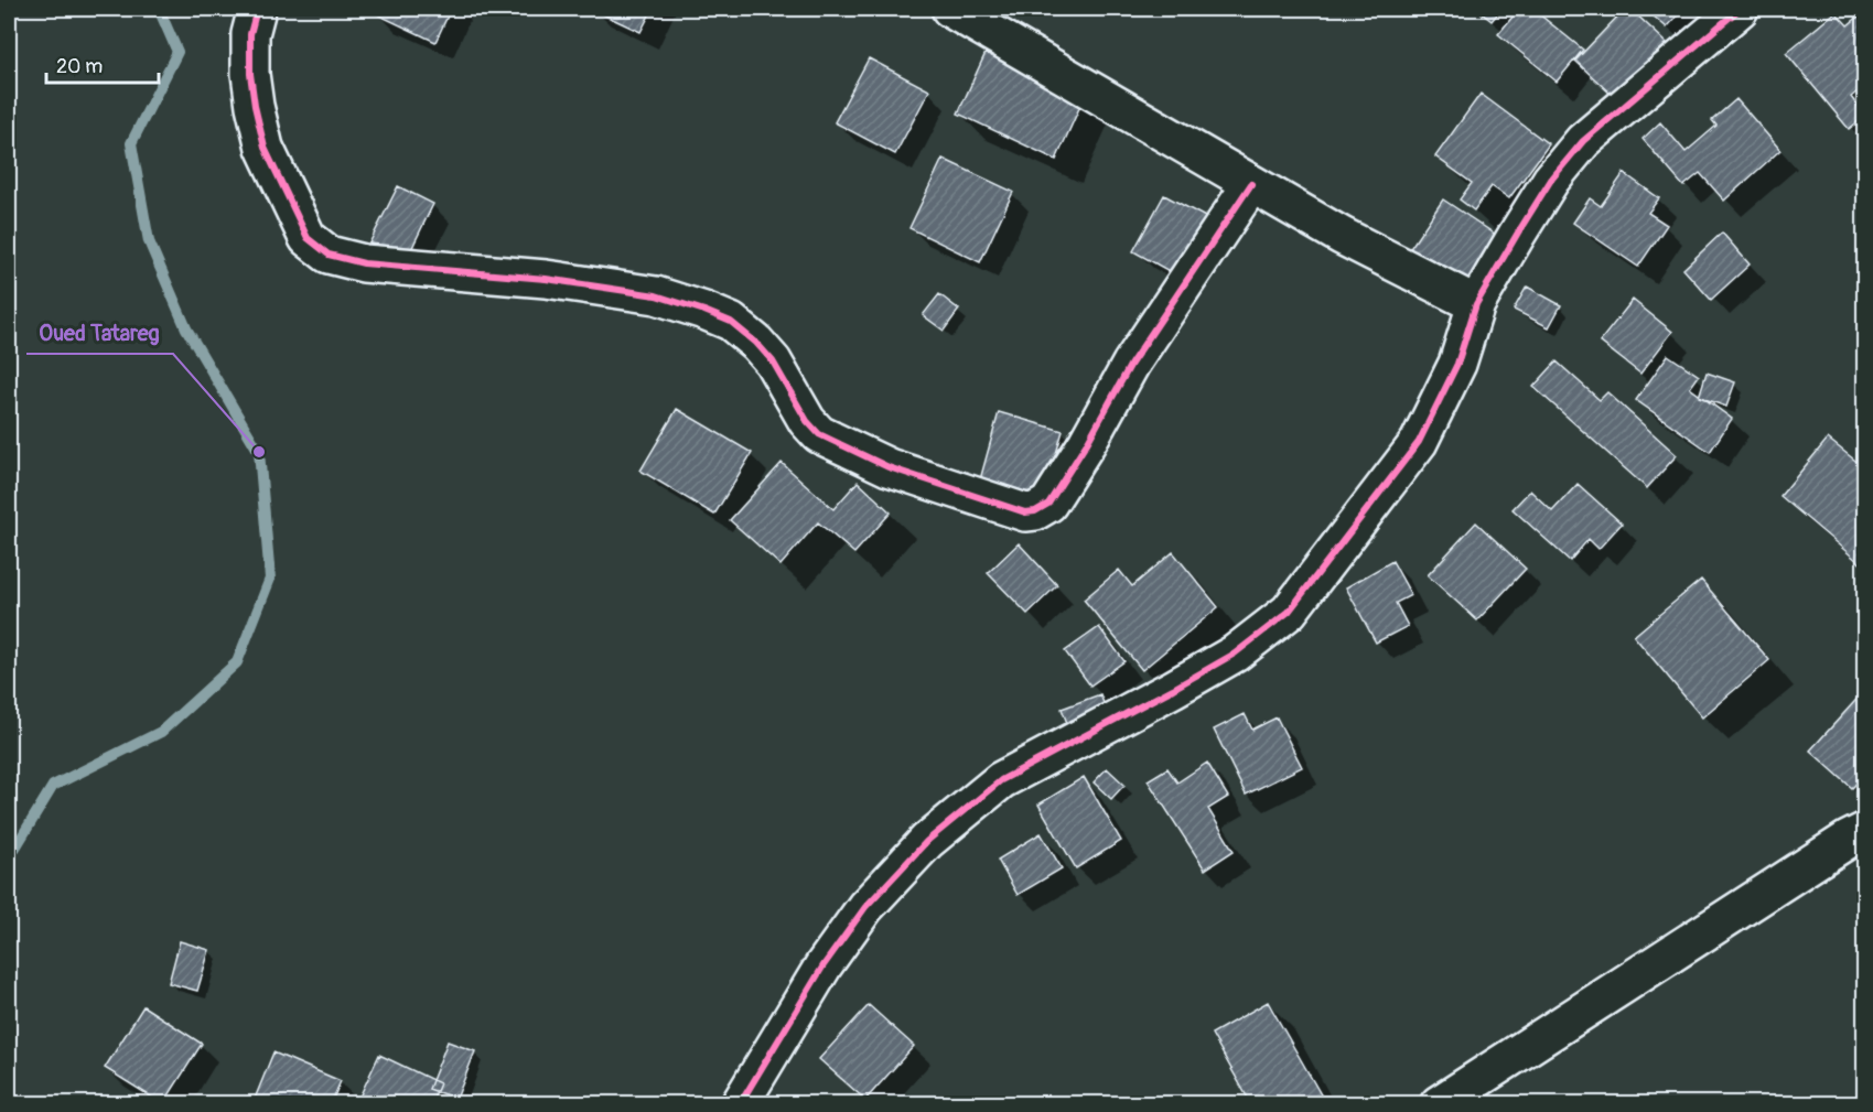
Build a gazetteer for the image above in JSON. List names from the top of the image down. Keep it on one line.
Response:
{"places":["Oued Tatareg"],"scale_bar":"20 m"}
